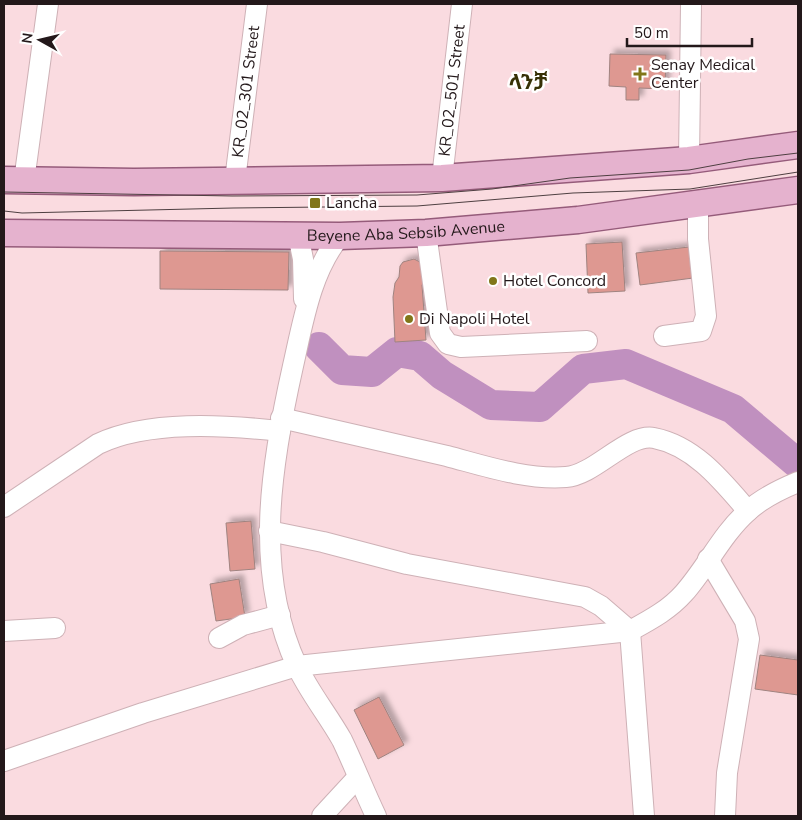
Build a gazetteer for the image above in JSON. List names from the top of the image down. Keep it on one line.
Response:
{"streets":{"main road":["Beyene Aba Sebsib Avenue"],"street":["KR_02_501 Street","KR_02_301 Street"]},"districts":["ላንቻ"],"places":{"health":["Senay Medical Center"],"transit":["Lancha"],"other":["Hotel Concord","Di Napoli Hotel"]},"scale_bar":"50 m","north":"left"}
